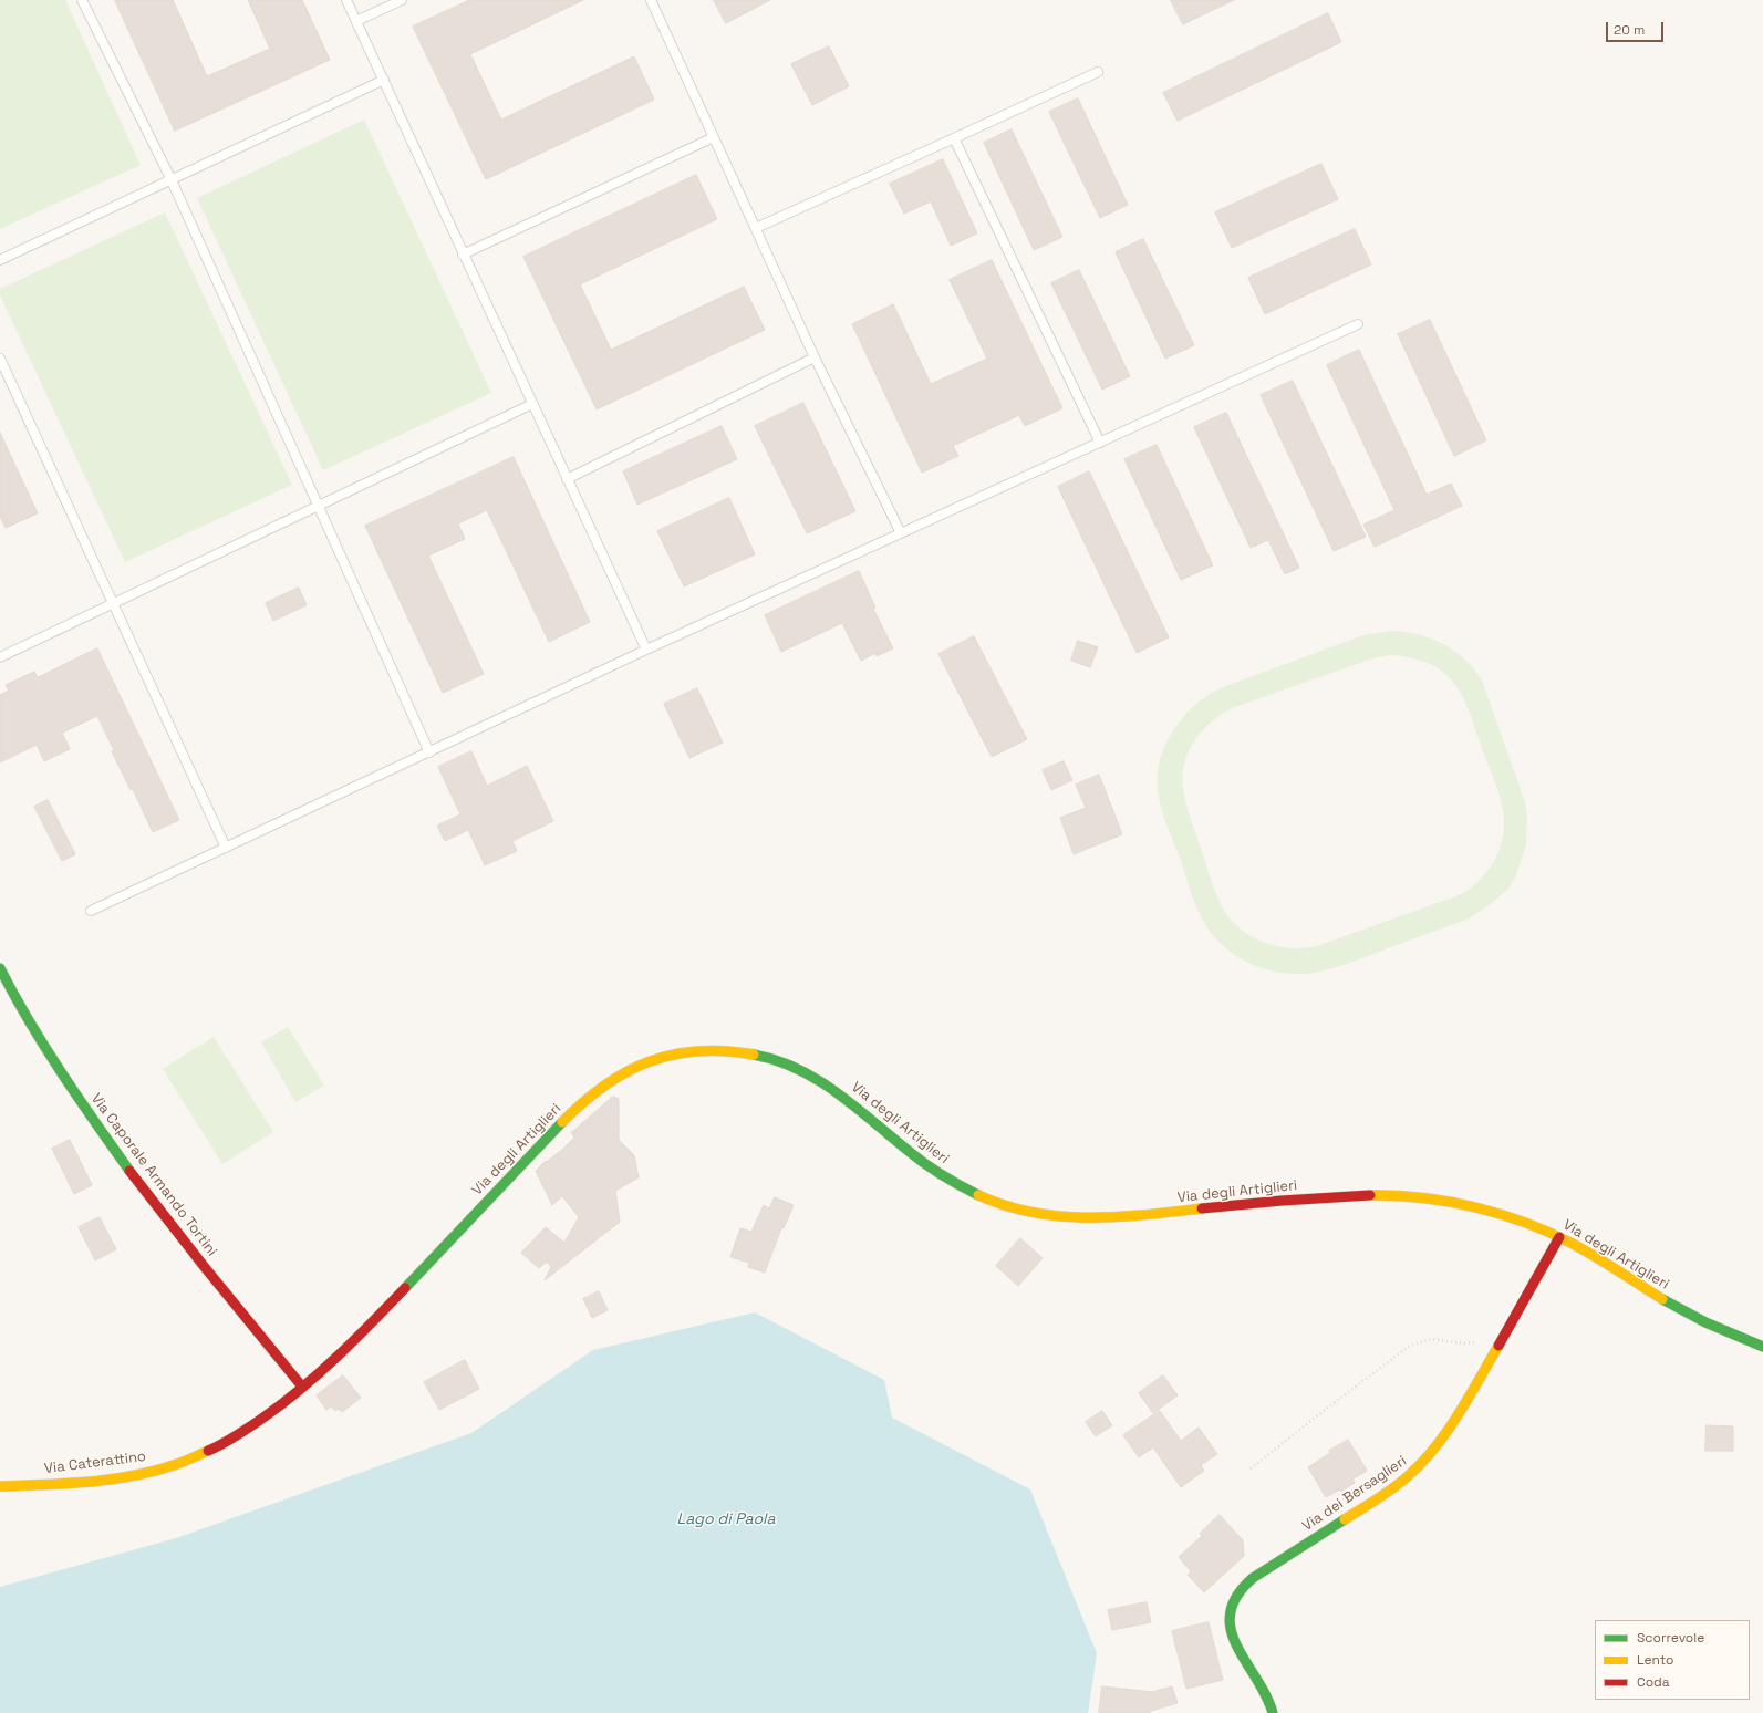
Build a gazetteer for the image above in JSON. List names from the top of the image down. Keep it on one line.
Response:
{"streets":{"street":["Via degli Artiglieri","Via Caporale Armando Tortini","Via Caterattino","Via dei Bersaglieri"]},"crossings":[["Via degli Artiglieri","Via Caporale Armando Tortini"],["Via degli Artiglieri","Via Caterattino"],["Via degli Artiglieri","Via dei Bersaglieri"],["Via Caporale Armando Tortini","Via Caterattino"]],"water":["Lago di Paola"],"legend":["Scorrevole","Lento","Coda"],"scale_bar":"20 m"}
